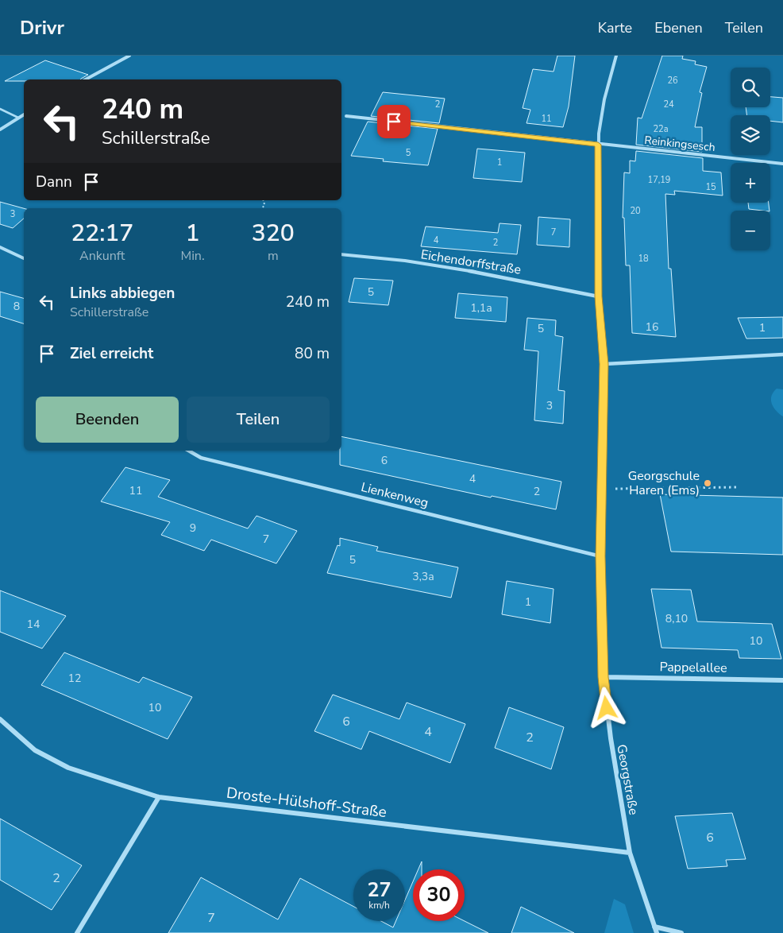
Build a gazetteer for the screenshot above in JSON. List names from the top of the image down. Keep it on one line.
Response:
{"streets":{"street":["Reinkingsesch","Eichendorffstraße","Lienkenweg","Pappelallee","Georgstraße","Droste-Hülshoff-Straße"]},"crossings":[["Reinkingsesch","Georgstraße"],["Eichendorffstraße","Georgstraße"],["Lienkenweg","Georgstraße"],["Pappelallee","Georgstraße"],["Georgstraße","Droste-Hülshoff-Straße"]],"places":["Georgschule Haren (Ems)"],"house_numbers":["26","2","24","11","22a","5","1","17,19","15","20","3","7","4","2","18","5","8","1,1a","16","1","5","3","6","4","11","2","9","7","5","3,3a","1","8,10","14","10","12","10","6","4","2","6","2","7"],"page":{"header":"Drivr","nav":["Karte","Ebenen","Teilen"],"map_buttons":["+","−"],"turn":["240 m","Schillerstraße"],"then":"Dann","eta":["22:17","Ankunft","1","Min.","320","m"],"list":[{"name":"Links abbiegen","note":"Schillerstraße","value":"240 m"},{"name":"Ziel erreicht","value":"80 m"}],"buttons":["Beenden","Teilen"],"speed":"27 km/h","limit":"30"}}
